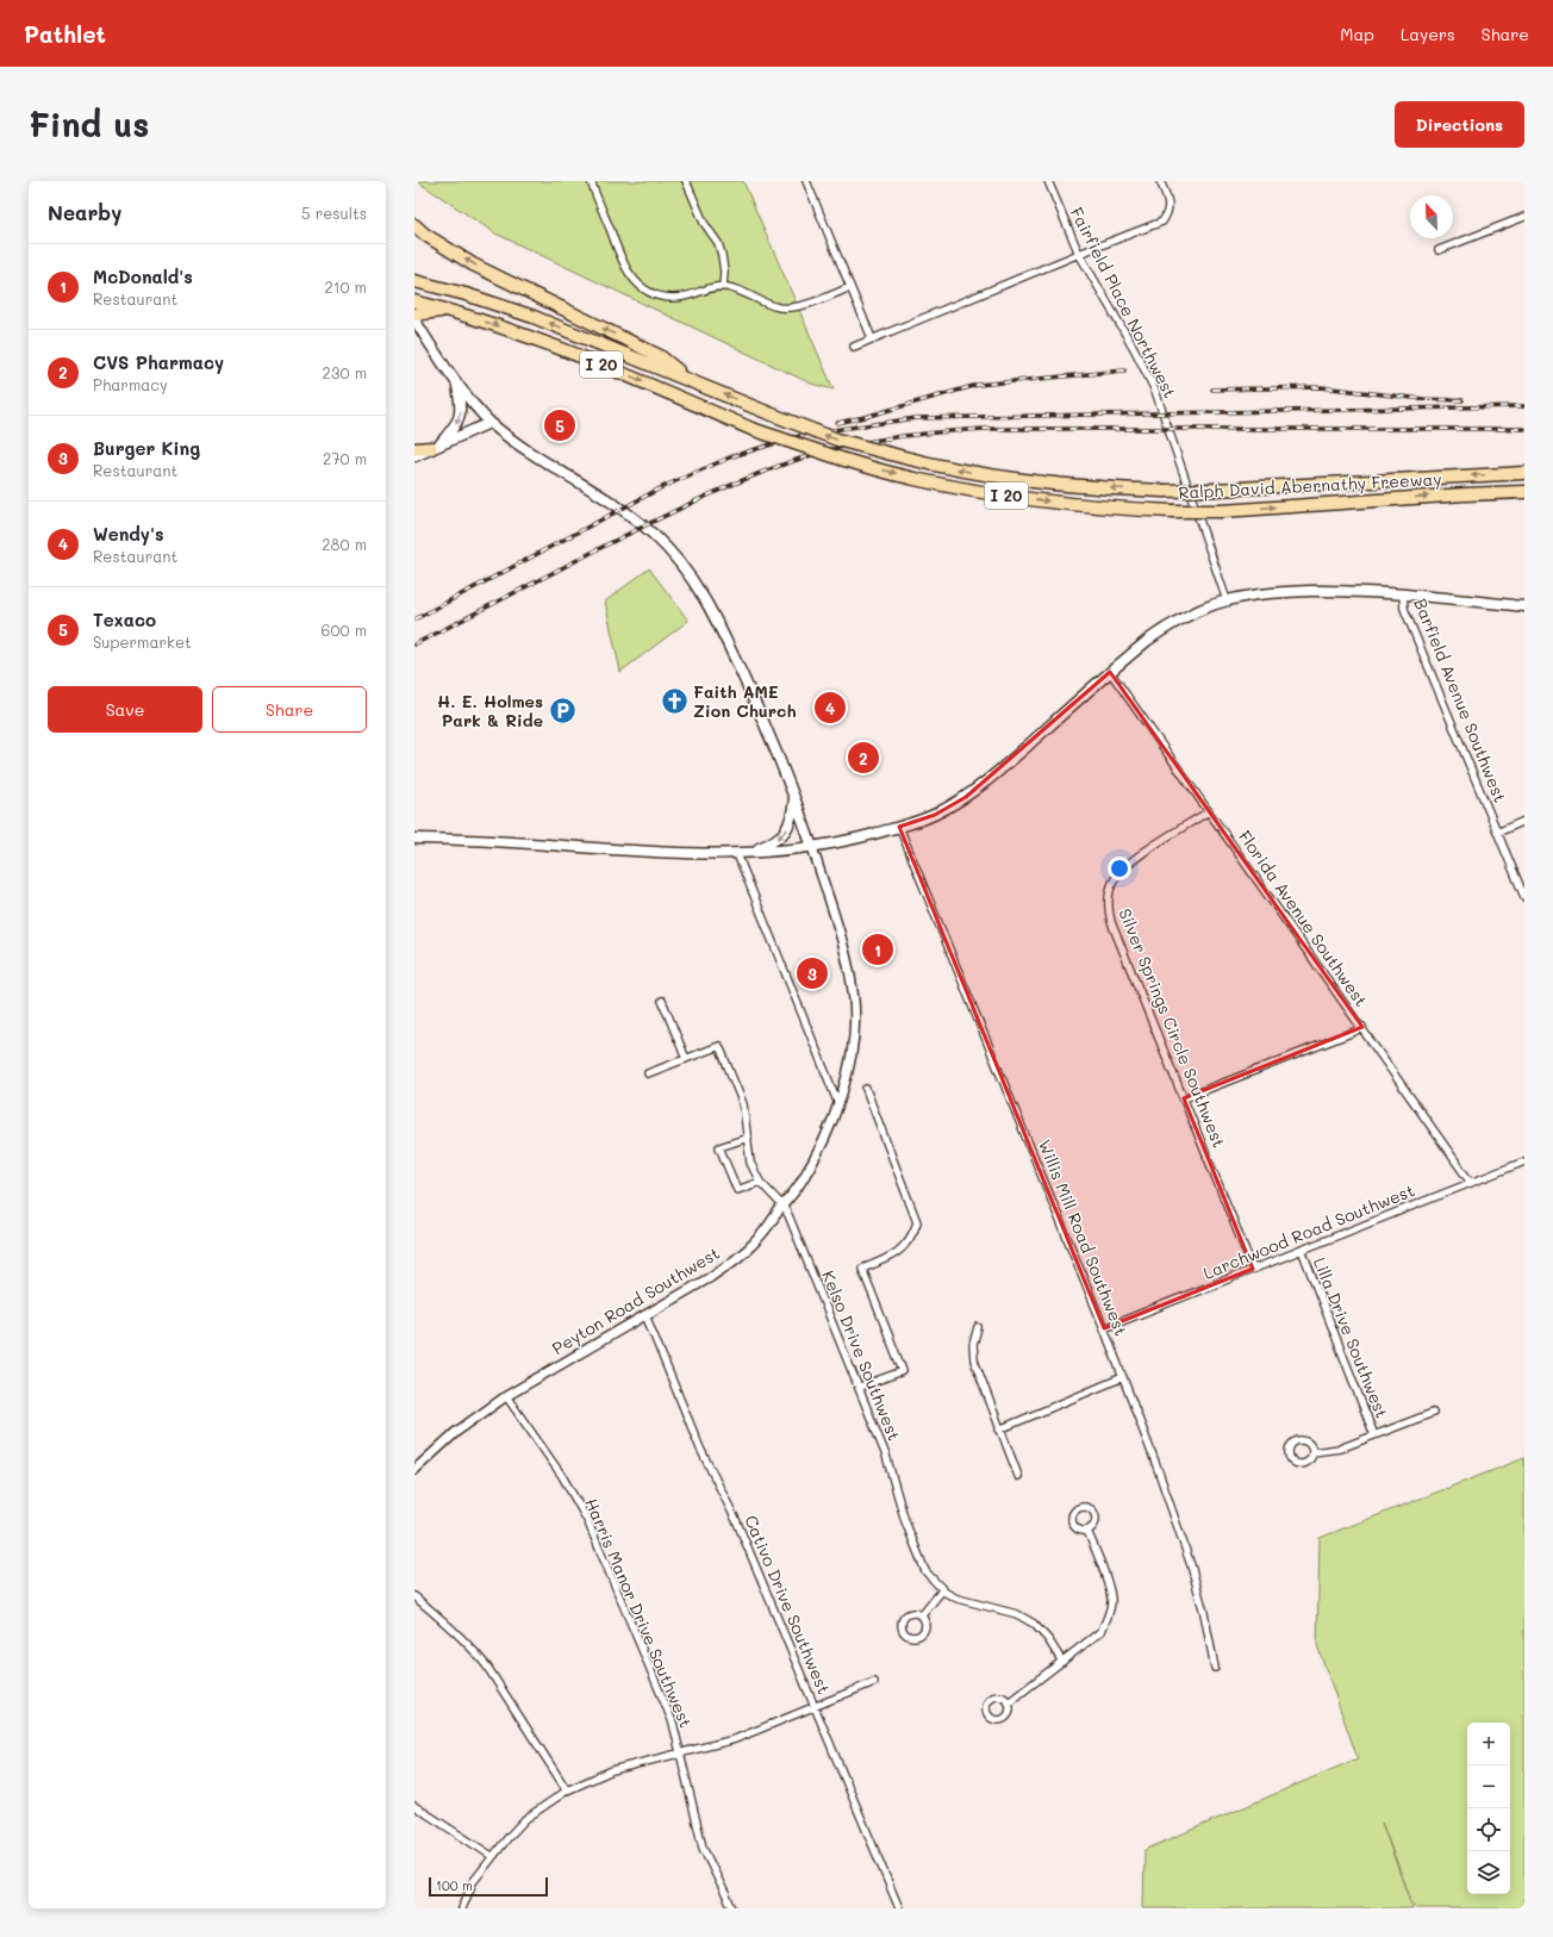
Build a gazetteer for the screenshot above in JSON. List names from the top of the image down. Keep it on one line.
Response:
{"streets":{"highway":["I 20","Ralph David Abernathy Freeway"],"street":["Fairfield Place Northwest","Barfield Avenue Southwest","Florida Avenue Southwest","Silver Springs Circle Southwest","Larchwood Road Southwest","Willis Mill Road Southwest","Peyton Road Southwest","Lilla Drive Southwest","Kelso Drive Southwest","Cativo Drive Southwest","Harris Manor Drive Southwest"]},"crossings":[["I 20","Ralph David Abernathy Freeway"],["Florida Avenue Southwest","Silver Springs Circle Southwest"],["Florida Avenue Southwest","Larchwood Road Southwest"],["Silver Springs Circle Southwest","Larchwood Road Southwest"],["Larchwood Road Southwest","Willis Mill Road Southwest"],["Larchwood Road Southwest","Lilla Drive Southwest"],["Peyton Road Southwest","Kelso Drive Southwest"],["Peyton Road Southwest","Cativo Drive Southwest"],["Peyton Road Southwest","Harris Manor Drive Southwest"]],"places":{"church":["Faith AME Zion Church"],"parking":["H. E. Holmes Park & Ride"]},"scale_bar":"100 m","north":"top left","page":{"header":"Pathlet","nav":["Map","Layers","Share"],"buttons":["Directions",["Save","Share"]],"title":"Find us","heading":["Nearby","5 results"],"list":[{"mark":"1","name":"McDonald's","note":"Restaurant","value":"210 m"},{"mark":"2","name":"CVS Pharmacy","note":"Pharmacy","value":"230 m"},{"mark":"3","name":"Burger King","note":"Restaurant","value":"270 m"},{"mark":"4","name":"Wendy's","note":"Restaurant","value":"280 m"},{"mark":"5","name":"Texaco","note":"Supermarket","value":"600 m"}],"pins":["5","4","2","1","3"],"map_buttons":["+","−"],"scale":"100 m"}}
